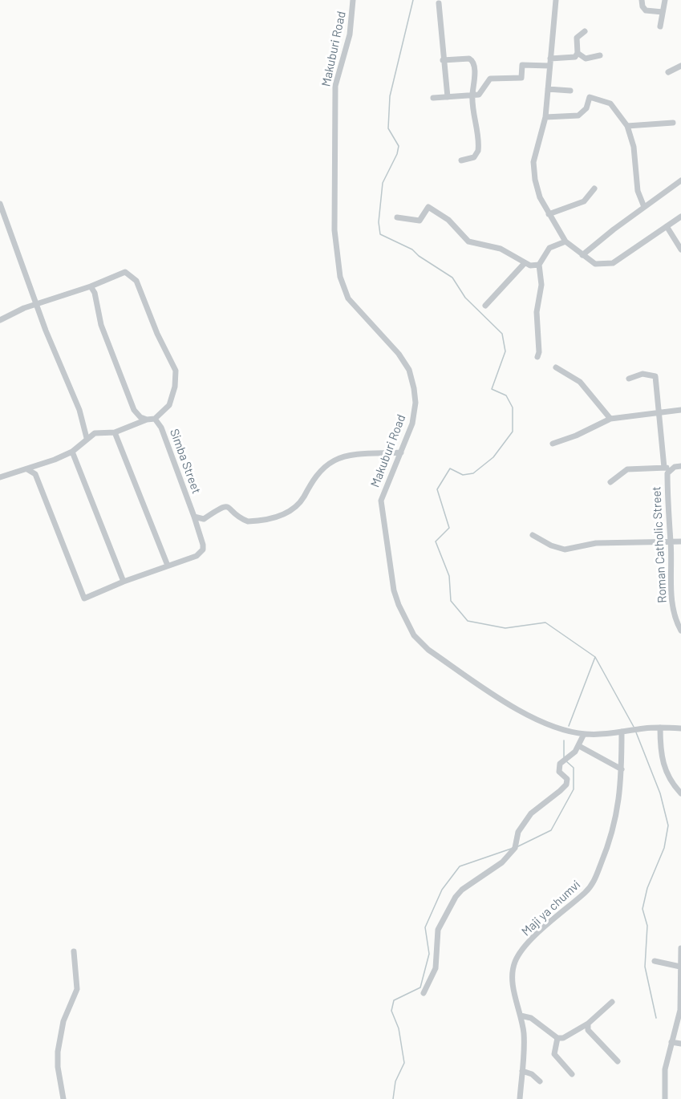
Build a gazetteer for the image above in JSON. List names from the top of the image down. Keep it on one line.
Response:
{"streets":{"street":["Makuburi Road","Simba Street","Roman Catholic Street","Maji ya chumvi"]},"crossings":[["Makuburi Road","Maji ya chumvi"]]}
